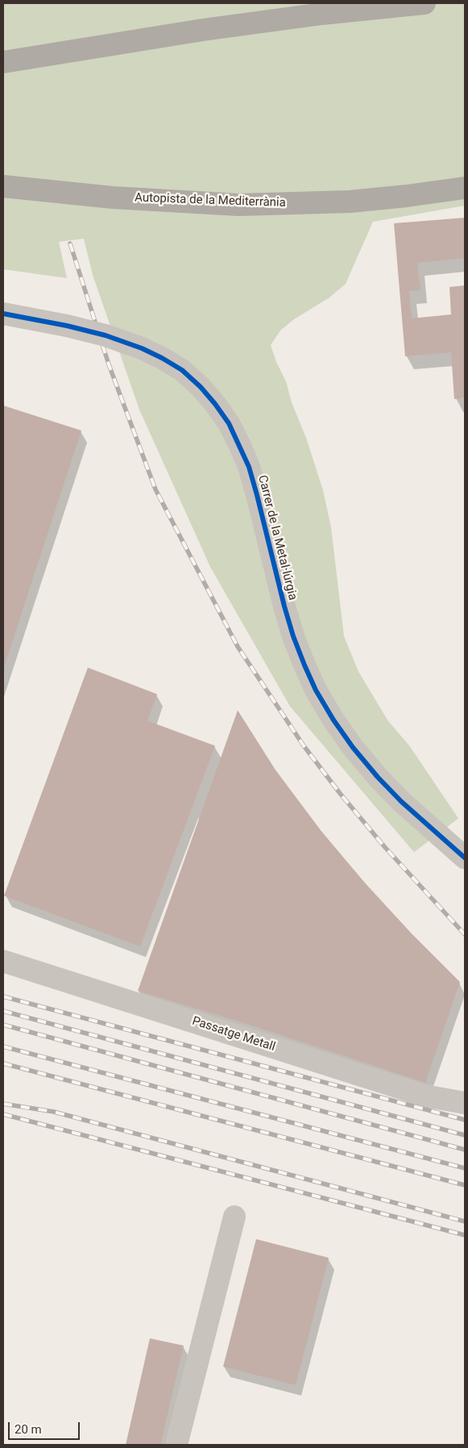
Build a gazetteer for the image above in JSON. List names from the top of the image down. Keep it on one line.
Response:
{"streets":{"highway":["Autopista de la Mediterrània"],"street":["Carrer de la Metal·lúrgia","Passatge Metall"]},"scale_bar":"20 m"}
